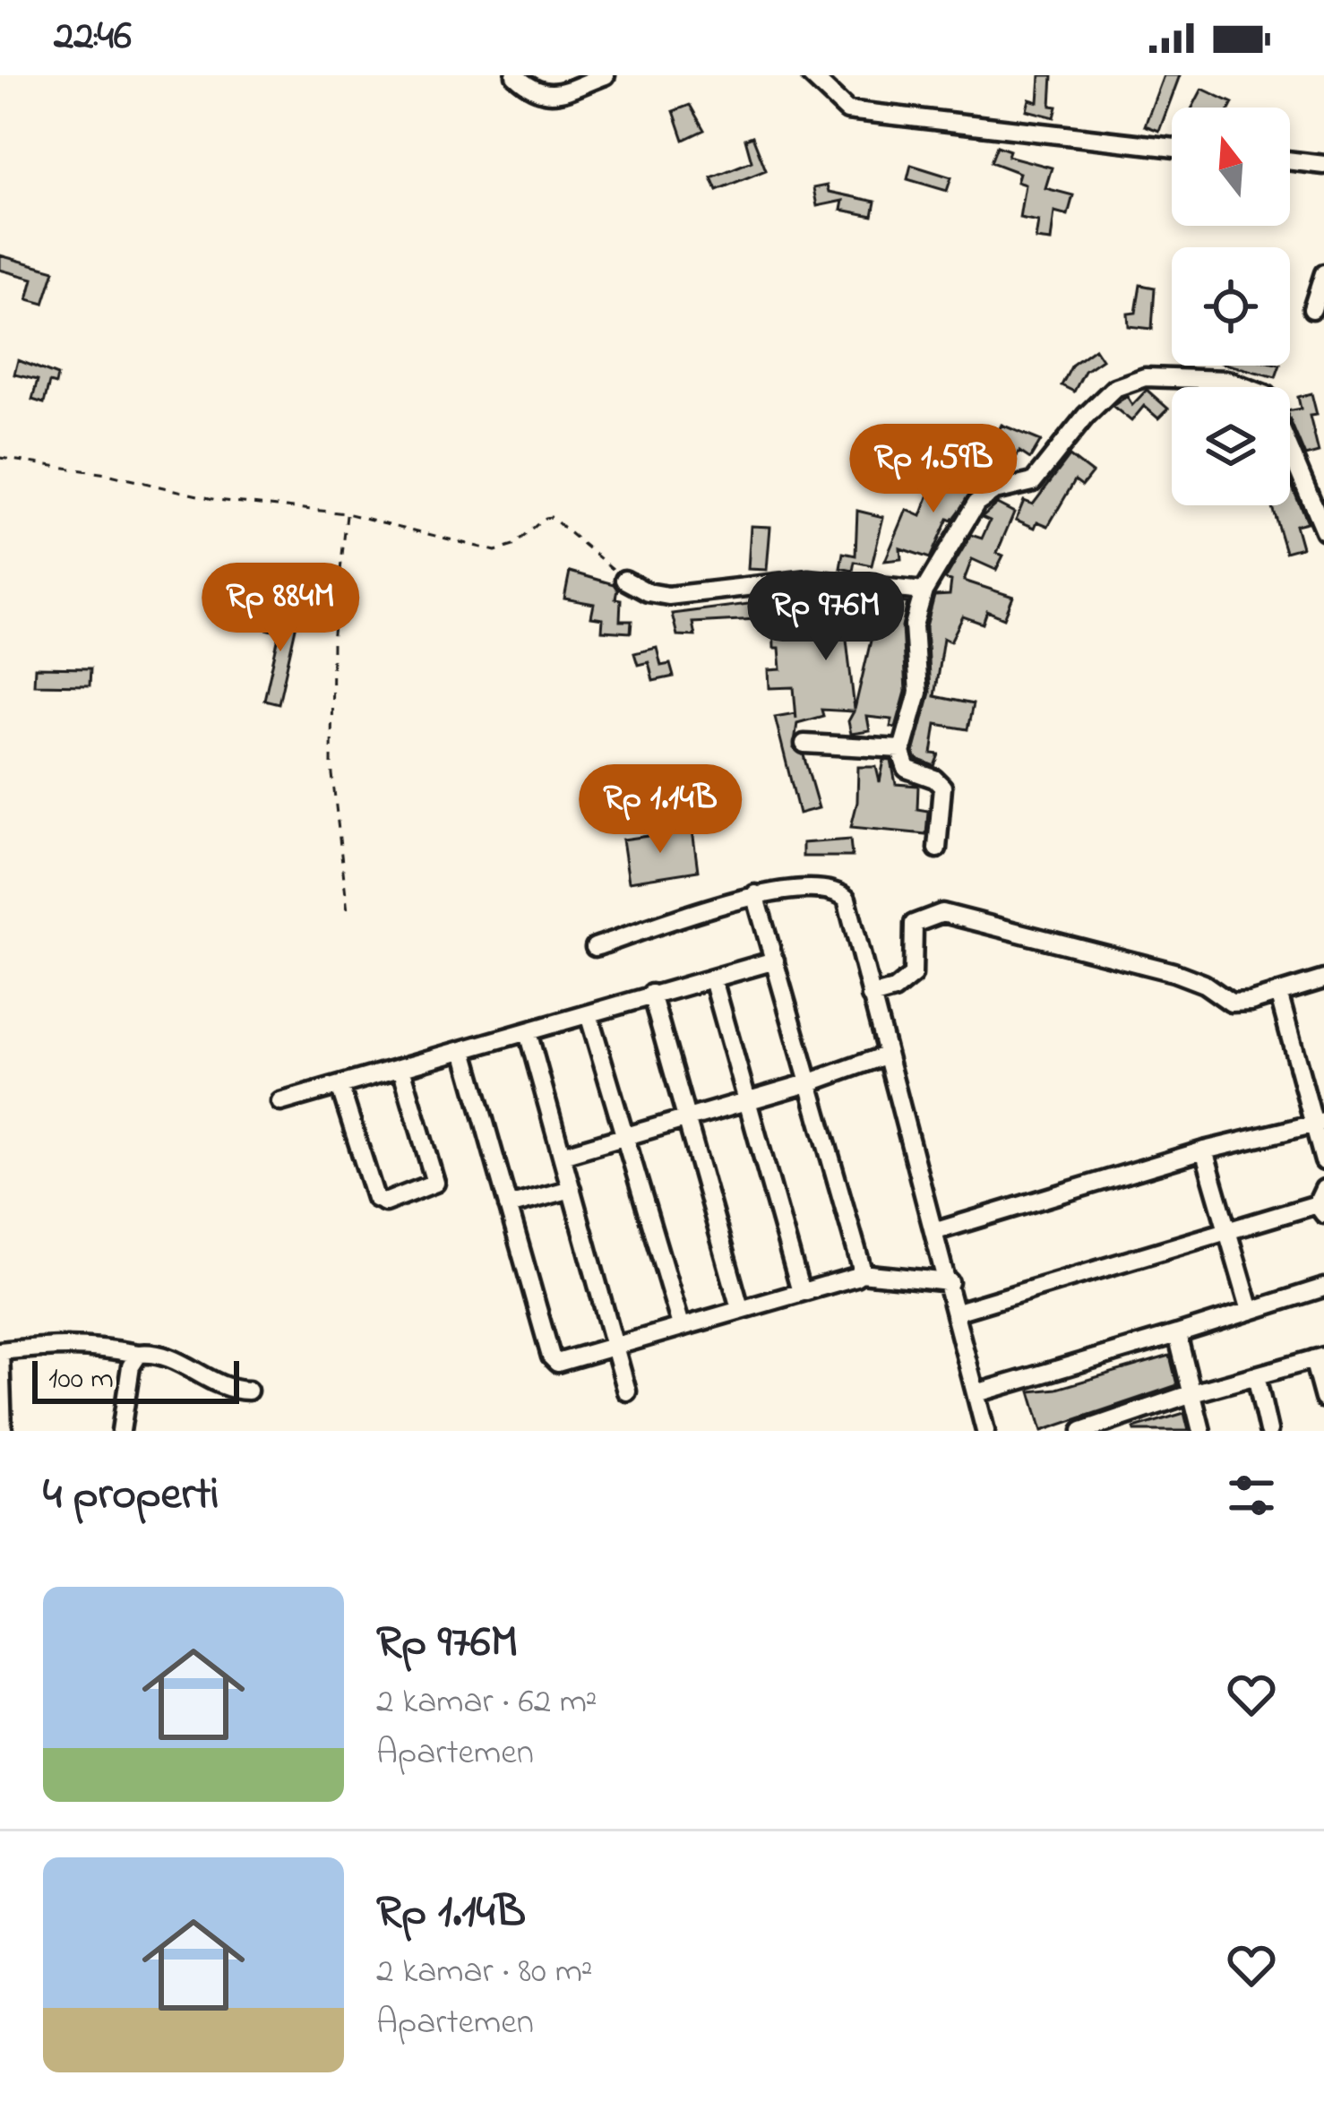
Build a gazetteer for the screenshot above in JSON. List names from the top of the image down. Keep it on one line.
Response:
{"scale_bar":"100 m","north":"top","page":{"status":"22:46","price":["Rp 1.59B","Rp 884M","Rp 976M","Rp 1.14B"],"scale":"100 m","heading":"4 properti","list":[{"name":"Rp 976M","note":"2 kamar · 62 m² · Apartemen"},{"name":"Rp 1.14B","note":"2 kamar · 80 m² · Apartemen"}]}}
